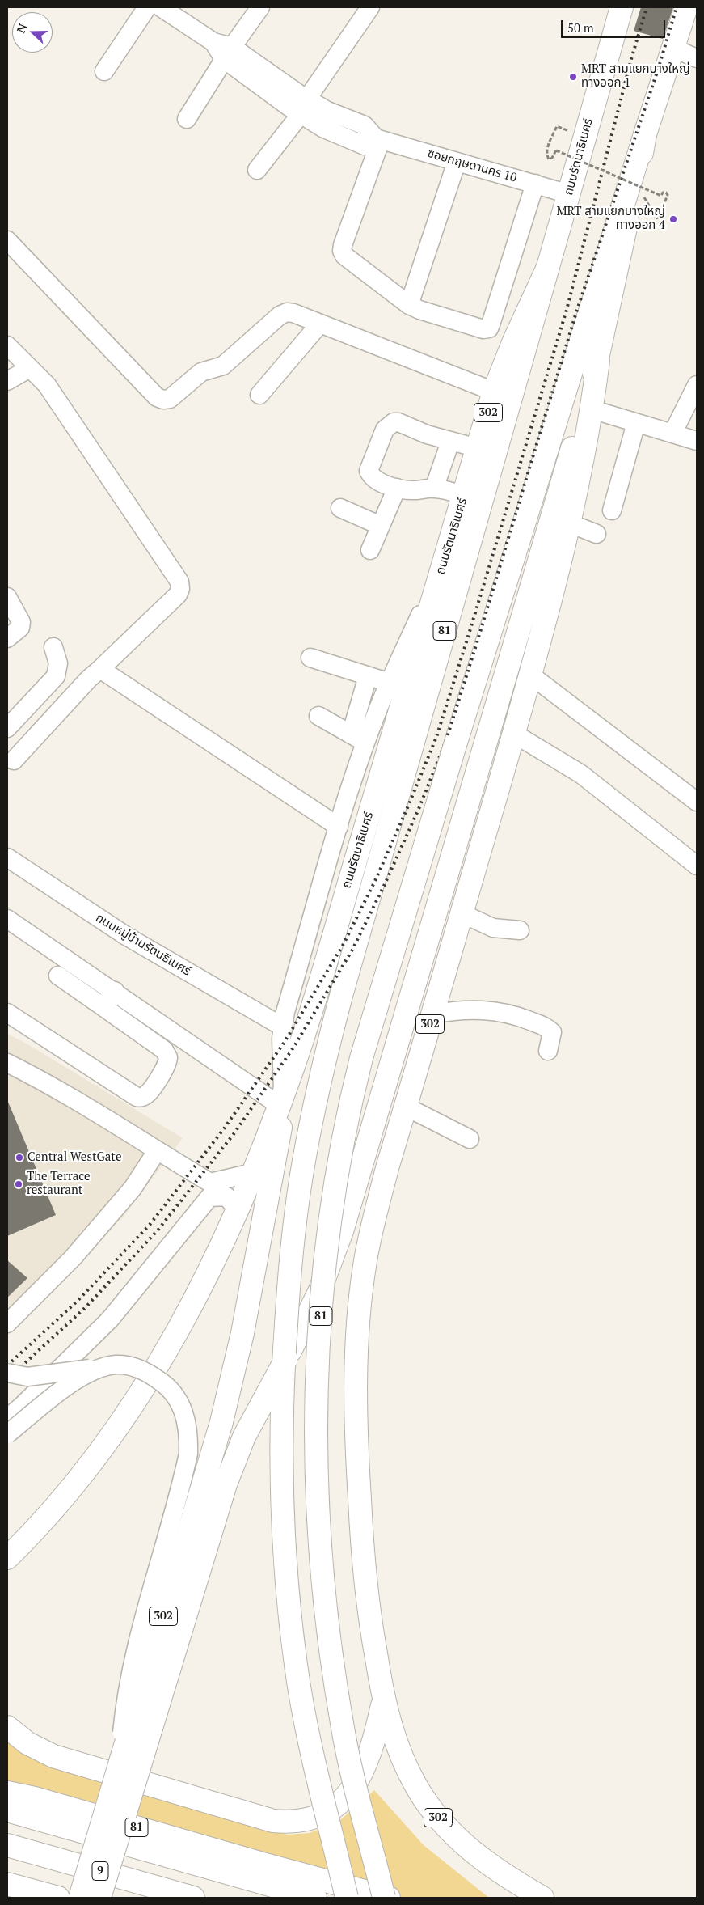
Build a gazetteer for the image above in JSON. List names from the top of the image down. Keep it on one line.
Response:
{"streets":{"main road":["ถนนรัตนาธิเบศร์","302","81","9"],"street":["ซอยกฤษดานคร 10","ถนนหมู่บ้านรัตนธิเบศร์"]},"crossings":[["ถนนรัตนาธิเบศร์","ซอยกฤษดานคร 10"],["ถนนรัตนาธิเบศร์","302"],["ถนนรัตนาธิเบศร์","81"],["302","81"]],"places":["MRT สามแยกบางใหญ่ ทางออก 1","MRT สามแยกบางใหญ่ ทางออก 4","Central WestGate","The Terrace restaurant"],"scale_bar":"50 m","north":"left"}
